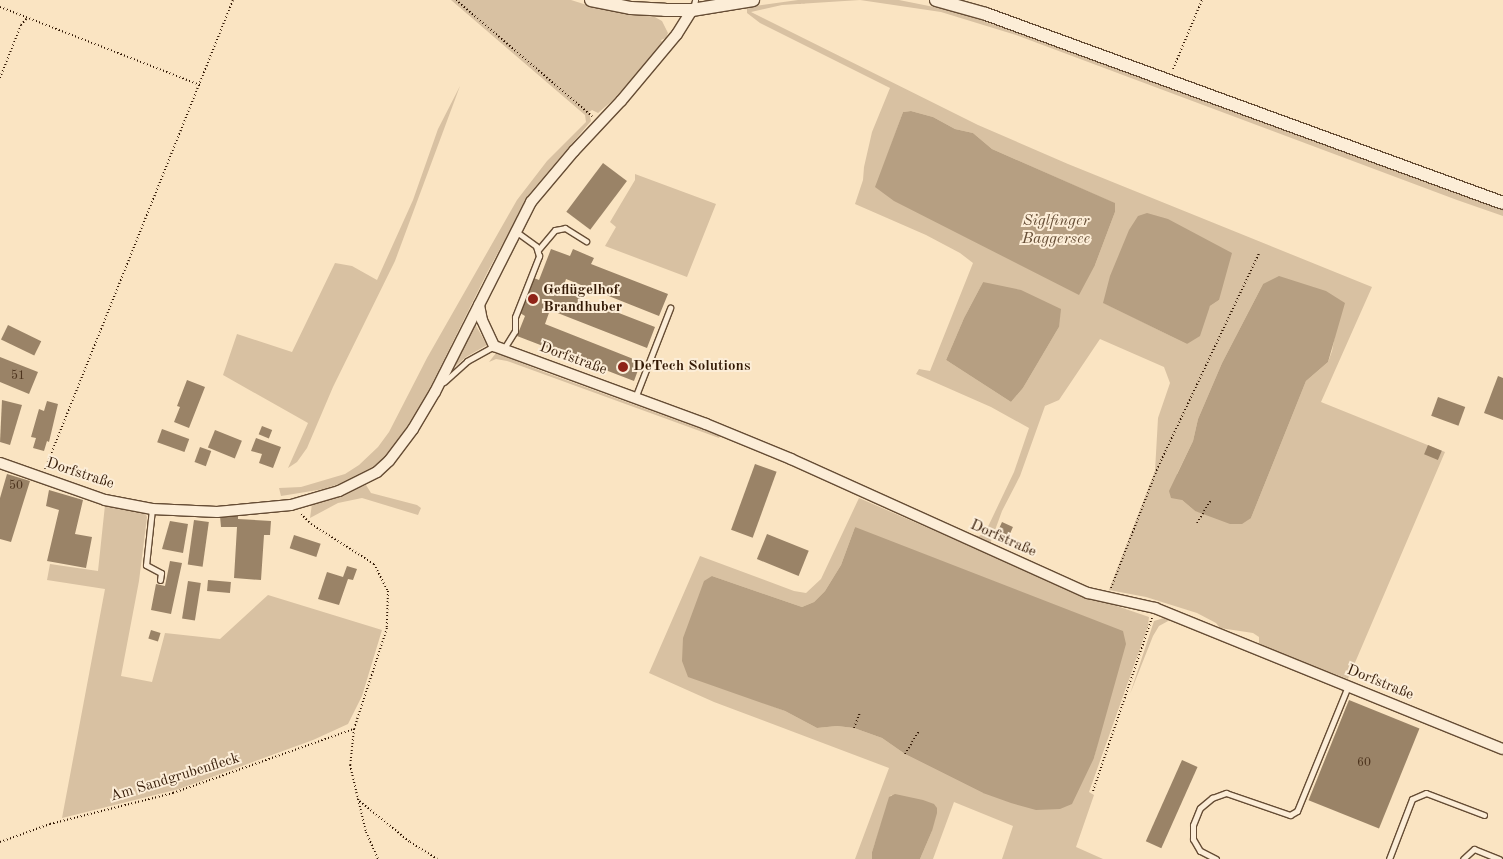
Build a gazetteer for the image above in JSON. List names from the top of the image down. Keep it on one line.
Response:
{"streets":{"street":["Dorfstraße"],"path":["Am Sandgrubenfleck"]},"water":["Siglfinger Baggersee"],"places":["Geflügelhof Brandhuber","DeTech Solutions"],"house_numbers":["51","50","60"]}
